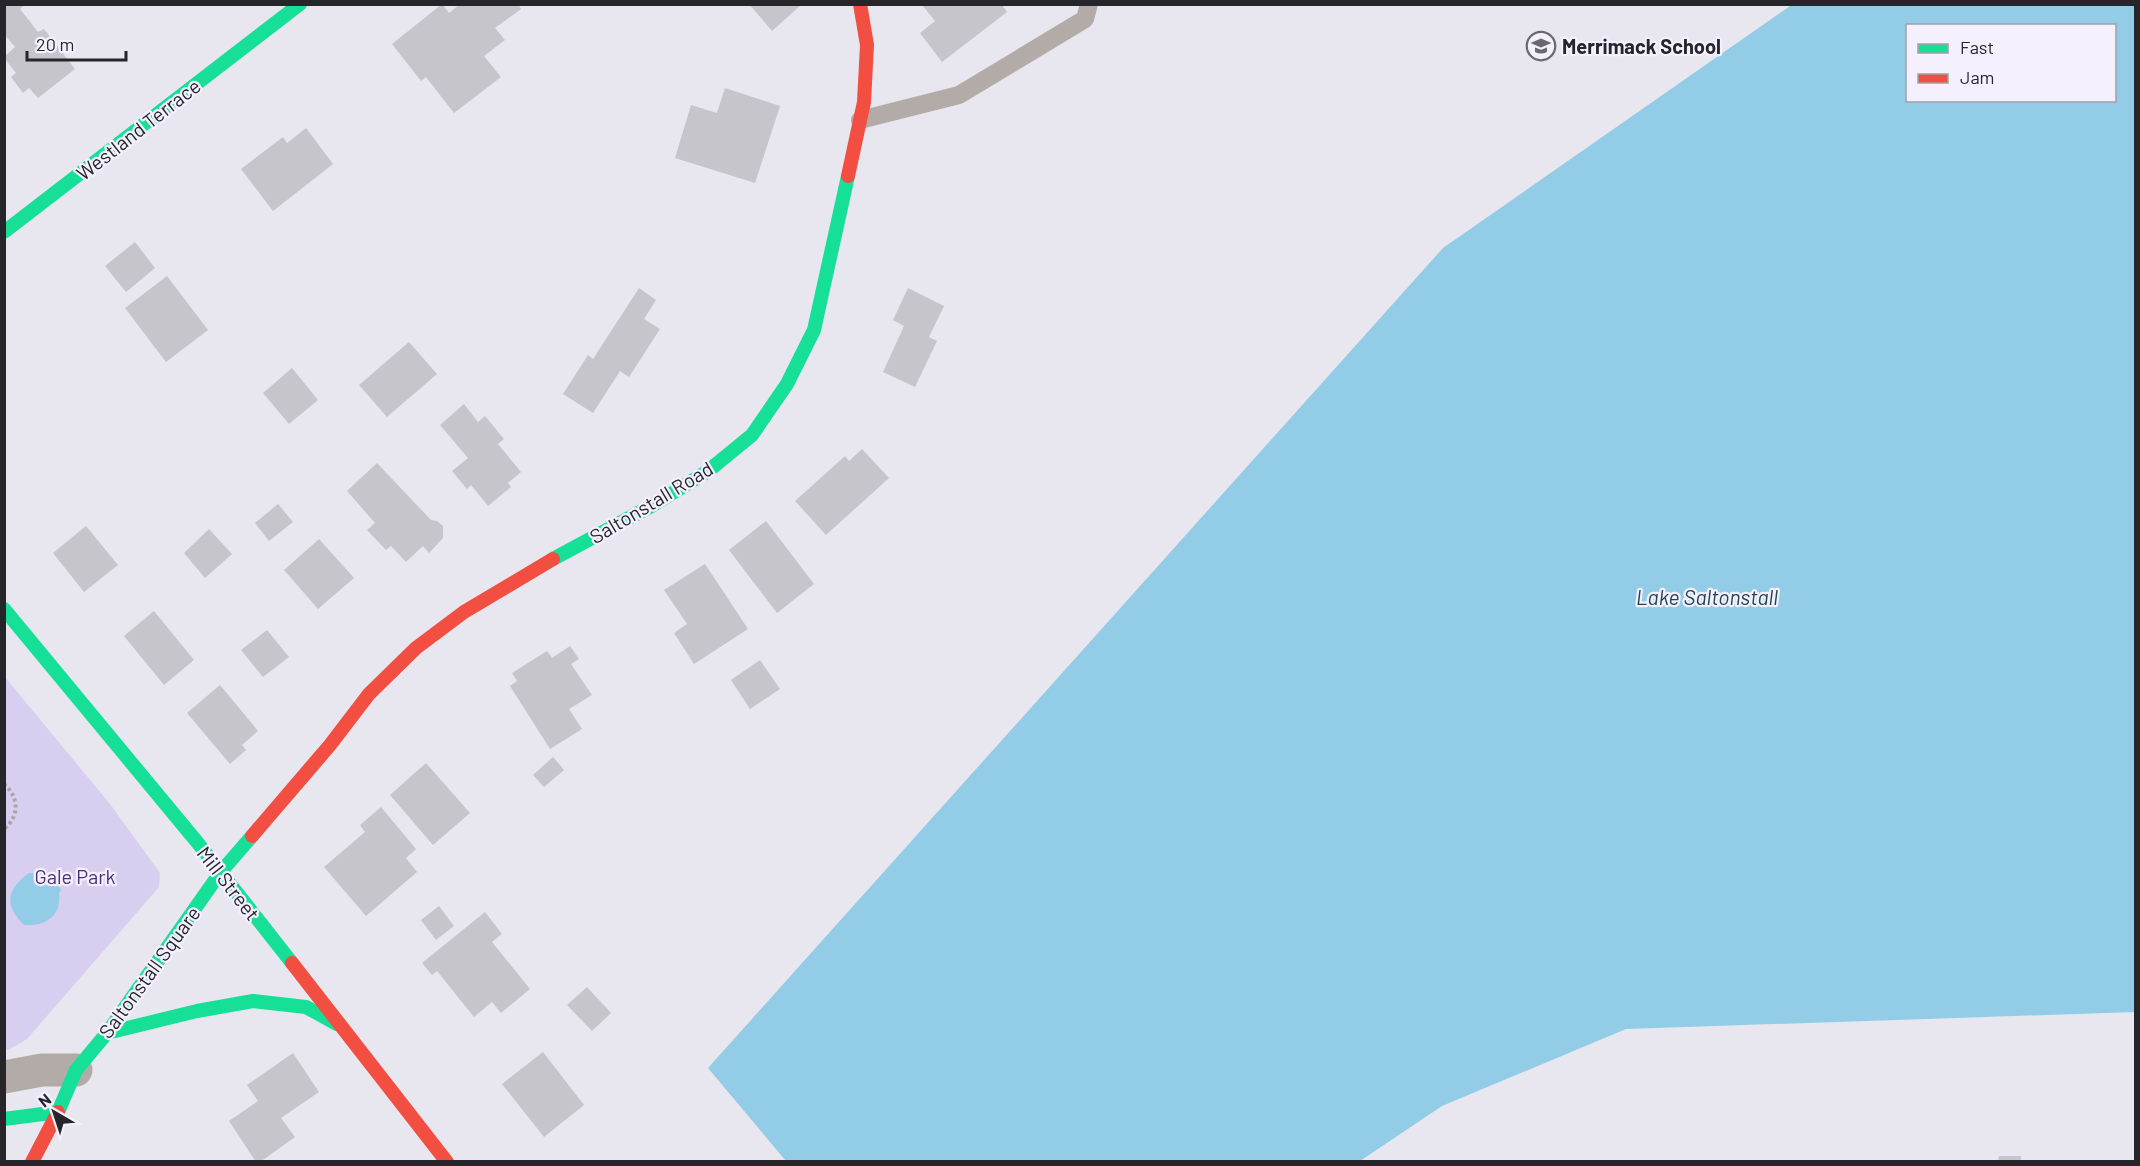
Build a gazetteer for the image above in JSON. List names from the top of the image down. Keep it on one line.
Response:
{"streets":{"street":["Westland Terrace","Saltonstall Road","Mill Street","Saltonstall Square"]},"crossings":[["Saltonstall Road","Mill Street"],["Saltonstall Road","Saltonstall Square"],["Mill Street","Saltonstall Square"]],"water":["Lake Saltonstall"],"parks":["Gale Park"],"places":{"school or university":["Merrimack School"]},"legend":["Fast","Jam"],"scale_bar":"20 m","north":"top left"}
